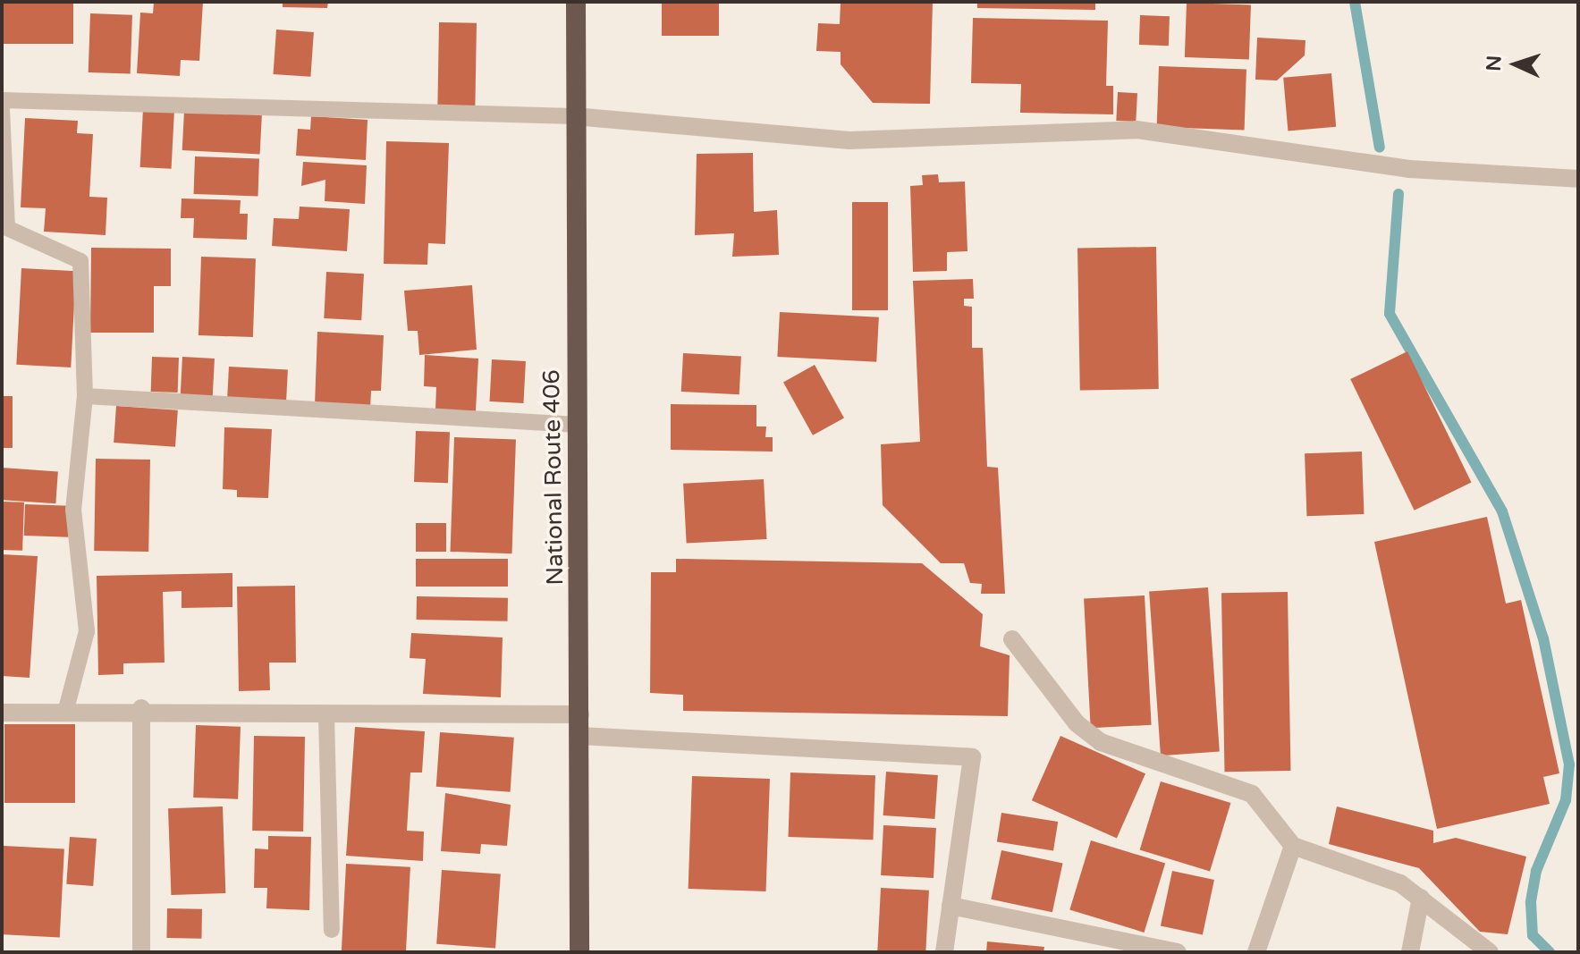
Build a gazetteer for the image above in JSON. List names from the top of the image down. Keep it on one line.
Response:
{"streets":{"highway":["National Route 406"]},"north":"left"}
